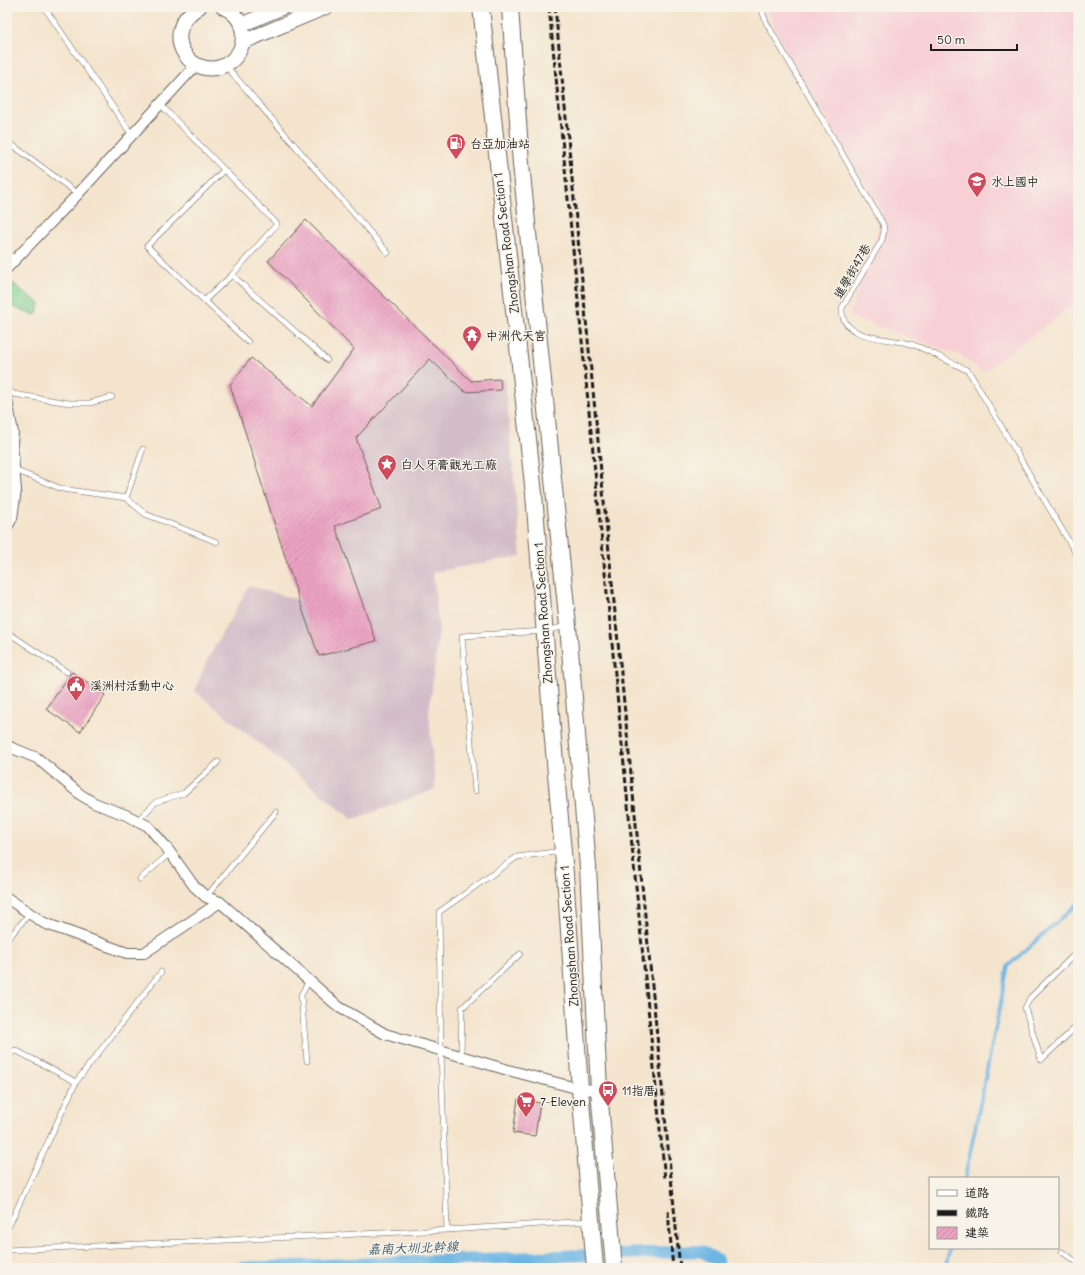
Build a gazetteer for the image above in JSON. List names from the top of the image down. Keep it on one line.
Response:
{"streets":{"main road":["Zhongshan Road Section 1"],"lane":["進學街47巷"]},"water":["嘉南大圳北幹線"],"places":{"fuel station":["台亞加油站"],"school or university":["水上國中"],"temple":["中洲代天宮"],"place":["白人牙膏觀光工廠"],"public building":["溪洲村活動中心"],"bus stop":["11指厝"],"supermarket":["7-Eleven"]},"legend":["道路","鐵路","建築"],"scale_bar":"50 m"}
